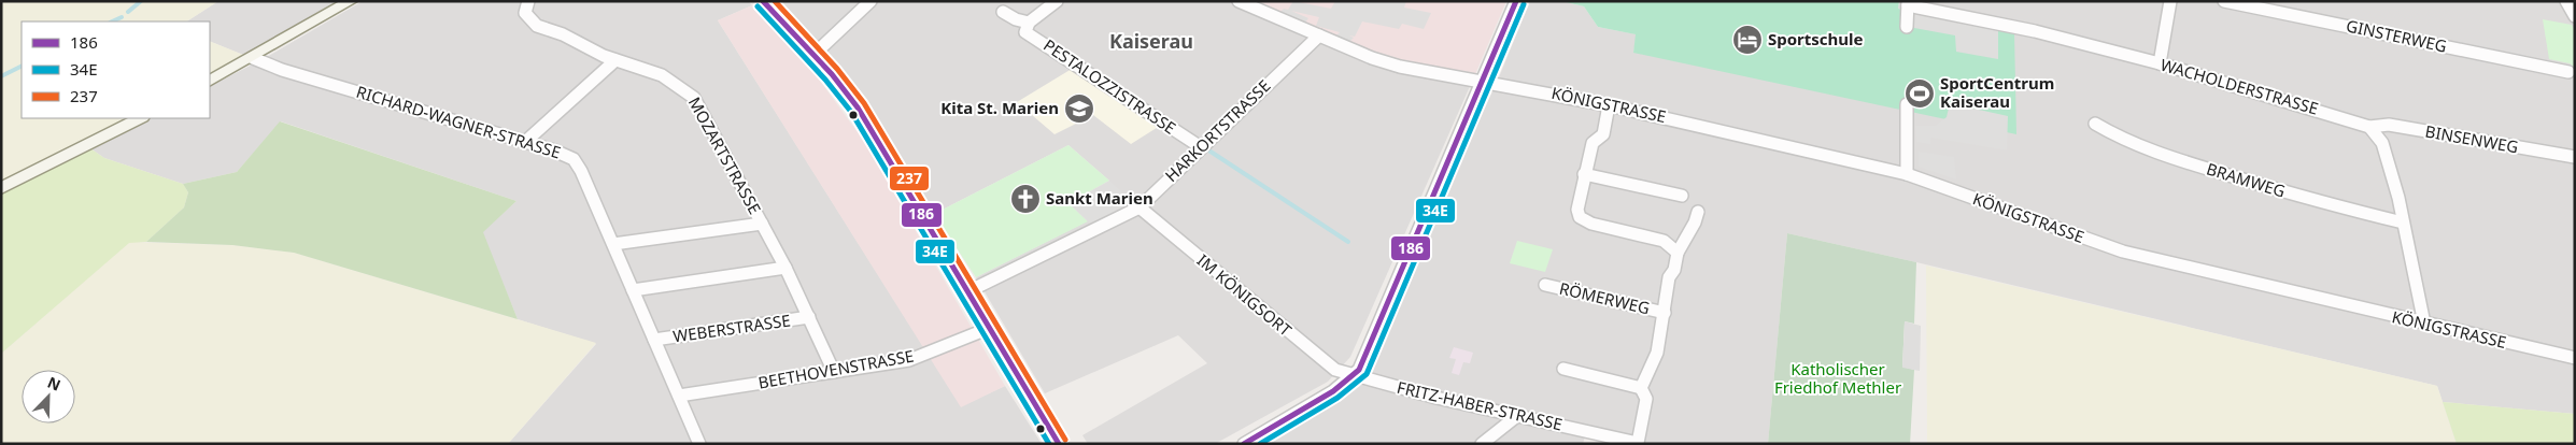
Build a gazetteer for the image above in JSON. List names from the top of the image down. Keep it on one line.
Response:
{"streets":{"street":["GINSTERWEG","PESTALOZZISTRASSE","WACHOLDERSTRASSE","KÖNIGSTRASSE","RICHARD-WAGNER-STRASSE","HARKORTSTRASSE","BINSENWEG","MOZARTSTRASSE","BRAMWEG","IM KÖNIGSORT","RÖMERWEG","WEBERSTRASSE","BEETHOVENSTRASSE","FRITZ-HABER-STRASSE"]},"crossings":[["PESTALOZZISTRASSE","HARKORTSTRASSE"],["WACHOLDERSTRASSE","BINSENWEG"],["RICHARD-WAGNER-STRASSE","WEBERSTRASSE"],["RICHARD-WAGNER-STRASSE","BEETHOVENSTRASSE"],["HARKORTSTRASSE","IM KÖNIGSORT"],["MOZARTSTRASSE","WEBERSTRASSE"],["MOZARTSTRASSE","BEETHOVENSTRASSE"],["IM KÖNIGSORT","FRITZ-HABER-STRASSE"],["RÖMERWEG","FRITZ-HABER-STRASSE"]],"districts":["Kaiserau"],"parks":["Katholischer Friedhof Methler"],"places":{"hotel":["Sportschule"],"sports":["SportCentrum Kaiserau"],"school or university":["Kita St. Marien"],"church":["Sankt Marien"]},"lines":["transit line 186","transit line 237","transit line 34E"],"legend":["186","34E","237"],"north":"top right"}
